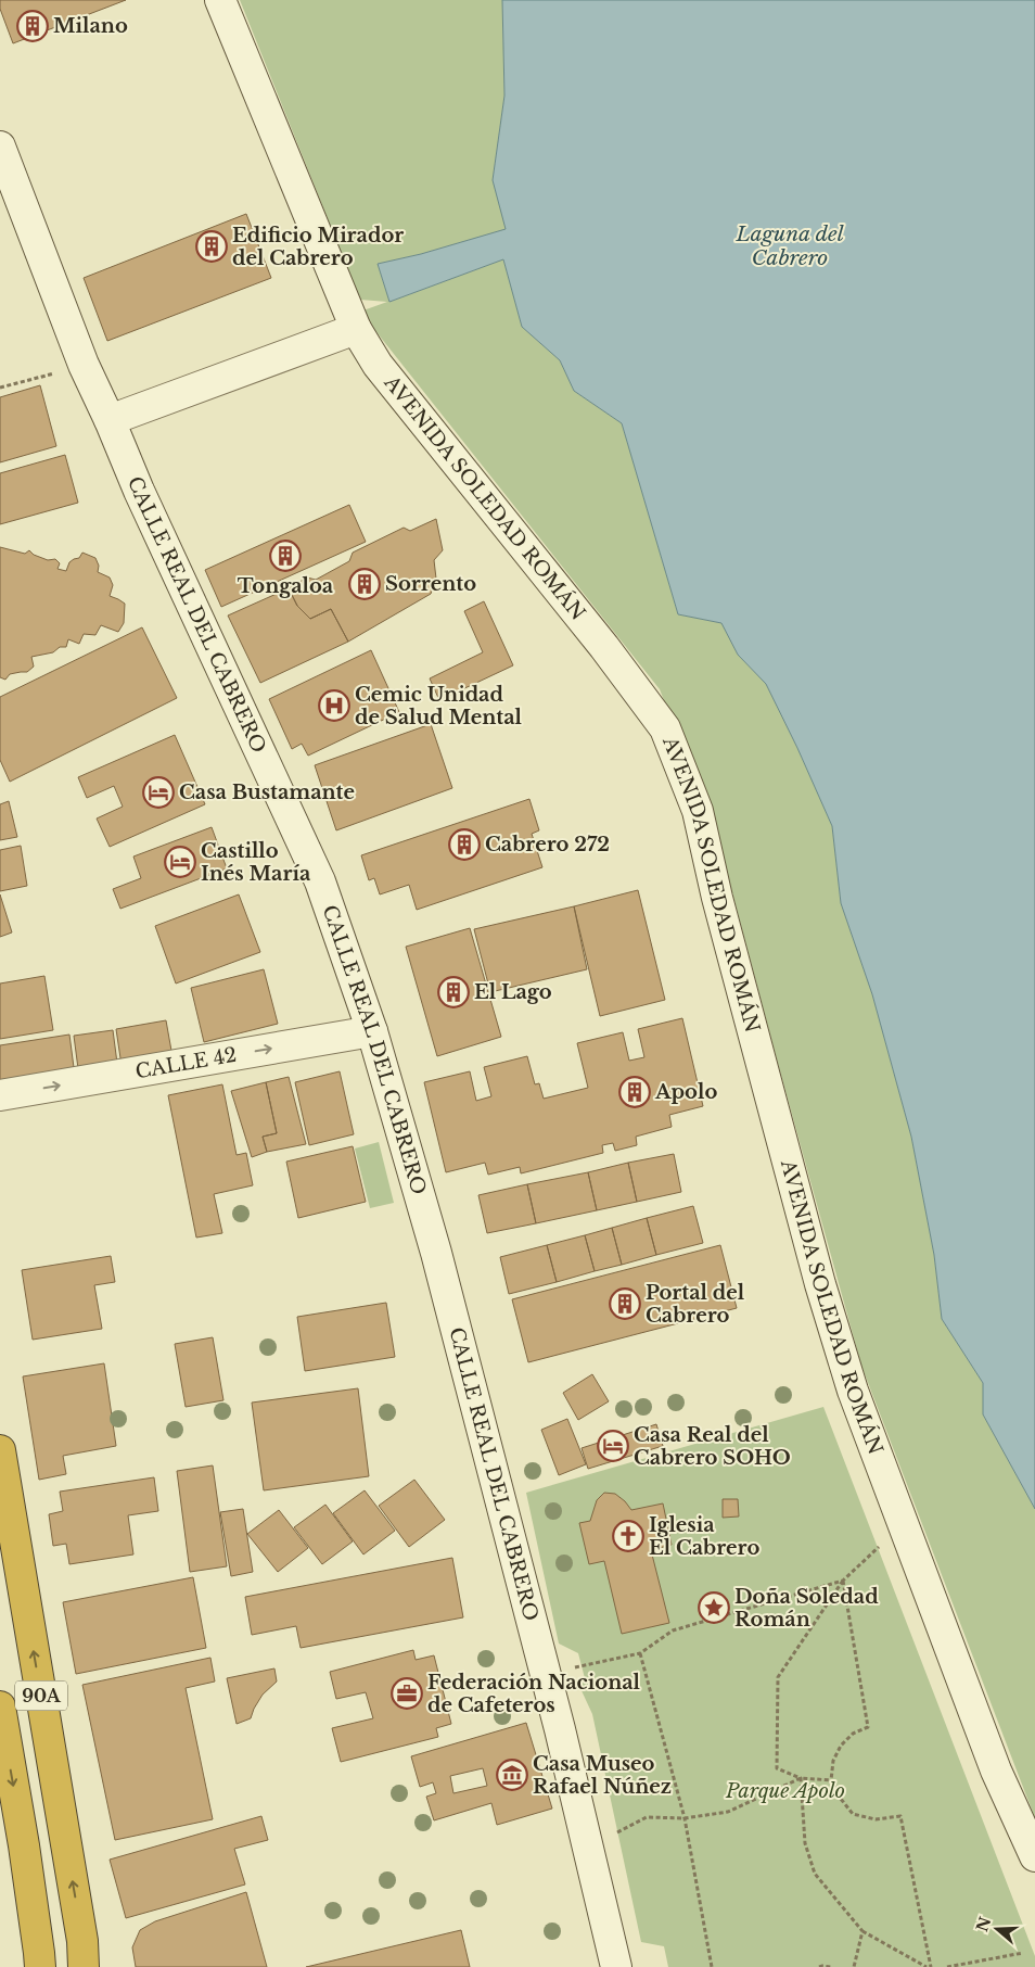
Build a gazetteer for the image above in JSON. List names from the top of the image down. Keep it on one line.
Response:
{"streets":{"highway":["90A"],"street":["AVENIDA SOLEDAD ROMÁN","CALLE REAL DEL CABRERO","CALLE 42"]},"crossings":[["CALLE REAL DEL CABRERO","CALLE 42"]],"one_way":["CALLE 42"],"water":["Laguna del Cabrero"],"parks":["Parque Apolo"],"places":{"building":["Milano","Edificio Mirador del Cabrero","Tongaloa","Sorrento","Cabrero 272","El Lago","Apolo","Portal del Cabrero"],"hospital":["Cemic Unidad de Salud Mental"],"hotel":["Casa Bustamante","Castillo Inés María","Casa Real del Cabrero SOHO"],"church":["Iglesia El Cabrero"],"place":["Doña Soledad Román"],"office":["Federación Nacional de Cafeteros"],"museum":["Casa Museo Rafael Núñez"]},"north":"left"}
